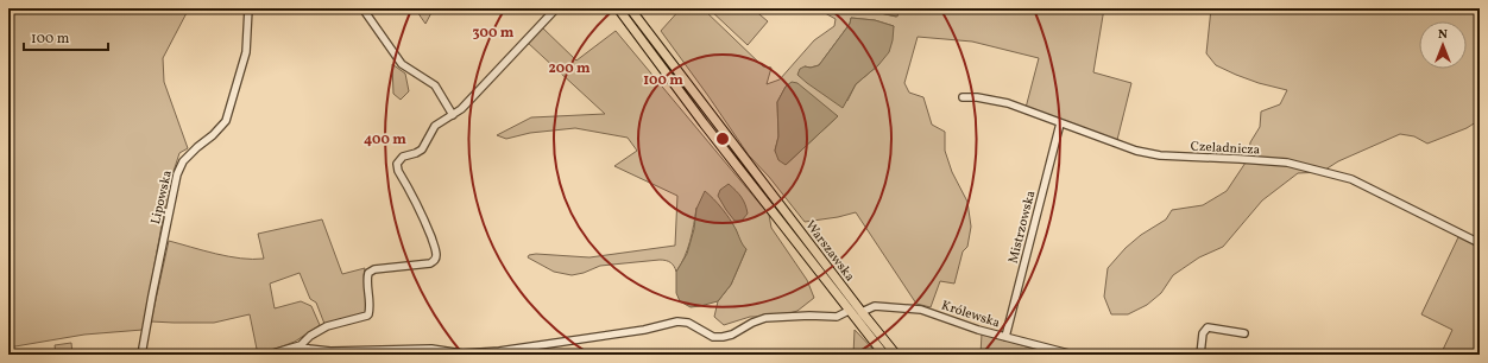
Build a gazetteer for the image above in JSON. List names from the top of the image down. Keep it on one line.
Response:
{"streets":{"main road":["Warszawska"],"street":["Czeladnicza","Lipowska","Mistrzowska","Królewska"]},"crossings":[["Czeladnicza","Mistrzowska"],["Mistrzowska","Królewska"],["Warszawska","Królewska"]],"scale_bar":"100 m","north":"top","rings":["300 m","200 m","100 m","400 m"]}
